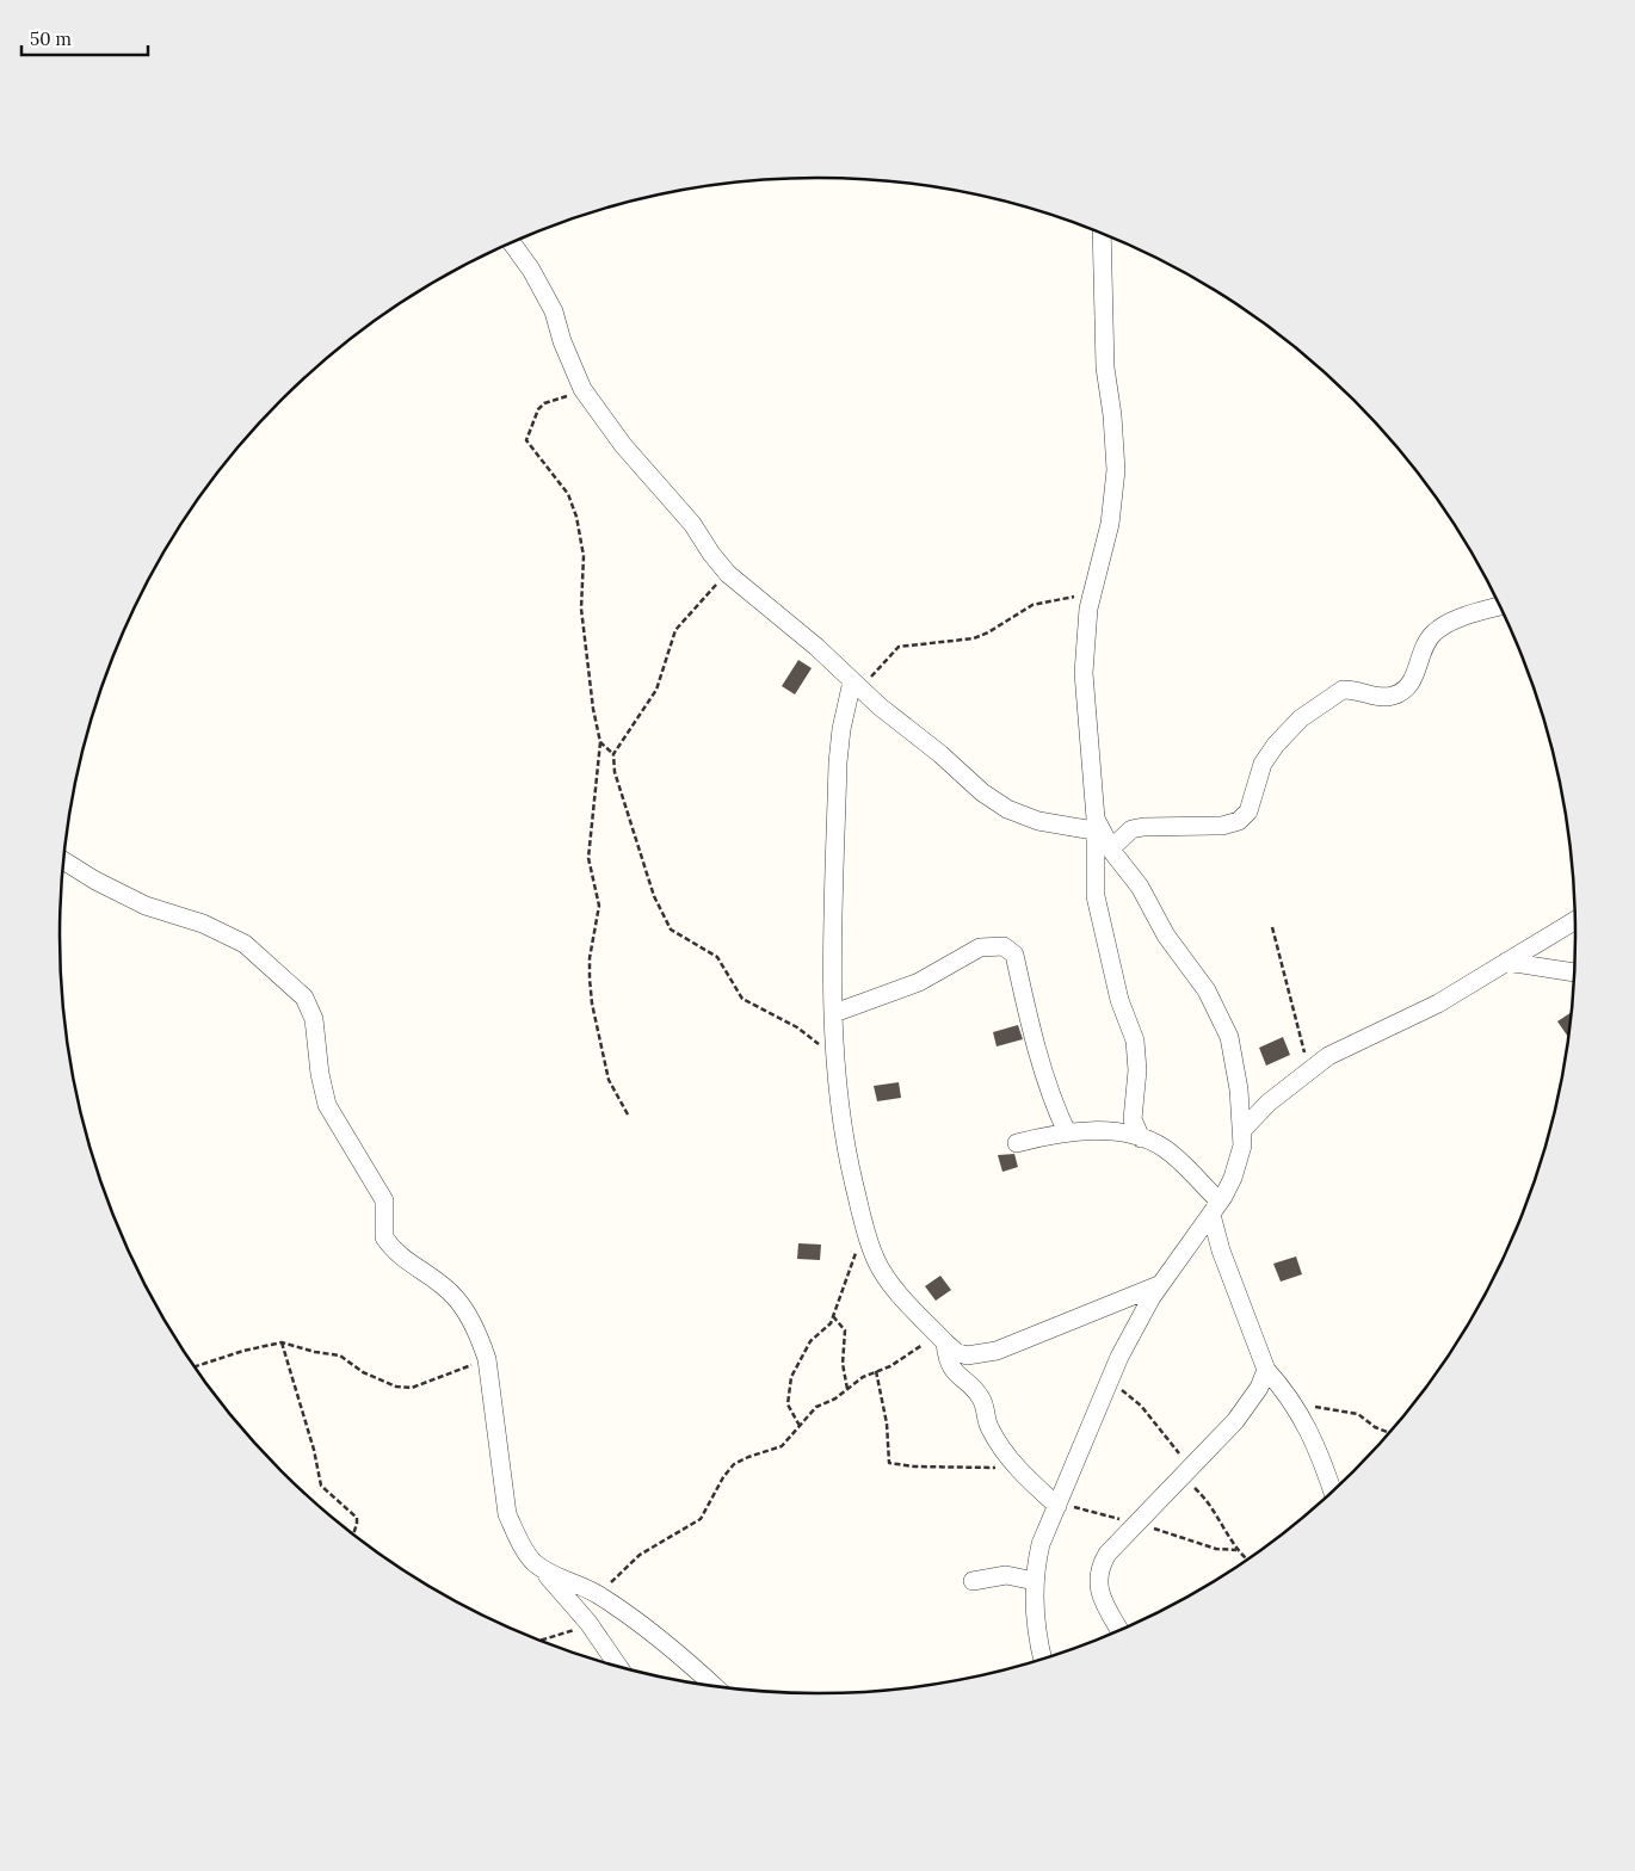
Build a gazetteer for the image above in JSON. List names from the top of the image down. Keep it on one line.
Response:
{"scale_bar":"50 m"}
